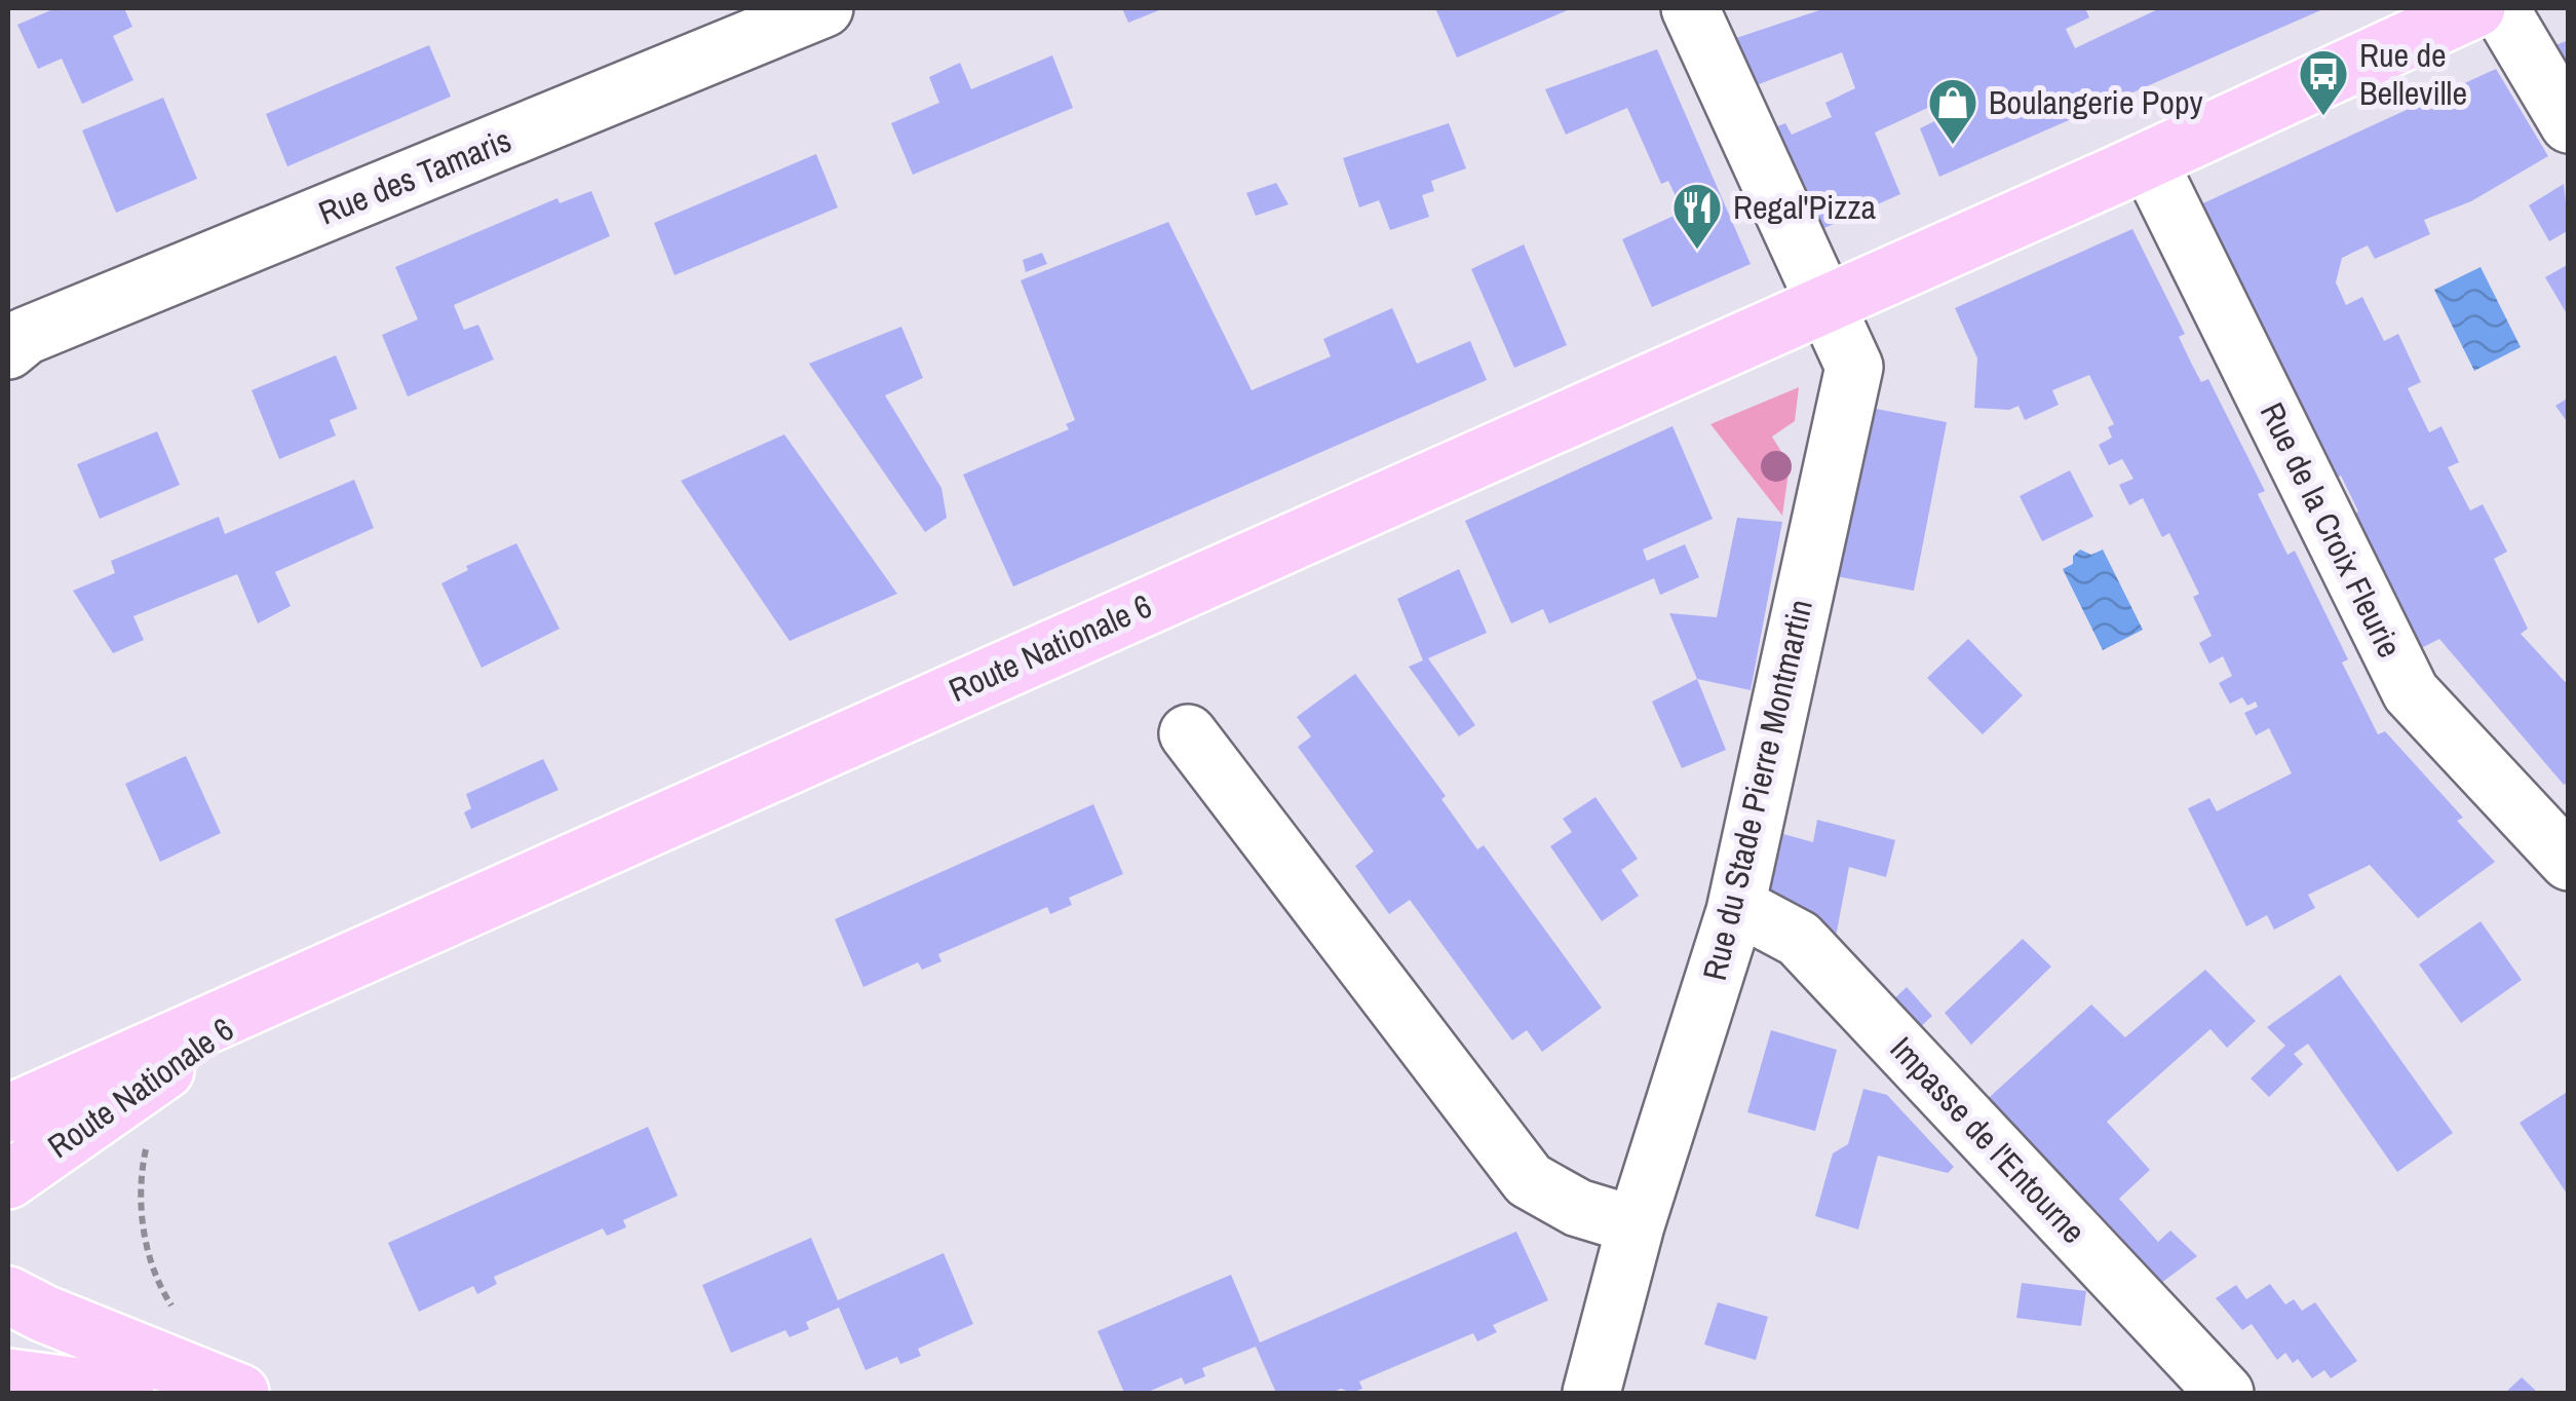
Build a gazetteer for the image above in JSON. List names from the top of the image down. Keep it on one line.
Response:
{"streets":{"main road":["Route Nationale 6"],"street":["Rue des Tamaris","Rue de la Croix Fleurie","Rue du Stade Pierre Montmartin","Impasse de l'Entourne"]},"crossings":[["Route Nationale 6","Rue du Stade Pierre Montmartin"],["Rue du Stade Pierre Montmartin","Impasse de l'Entourne"]],"places":{"bus stop":["Rue de Belleville"],"shop":["Boulangerie Popy"],"restaurant":["Regal'Pizza"]}}
